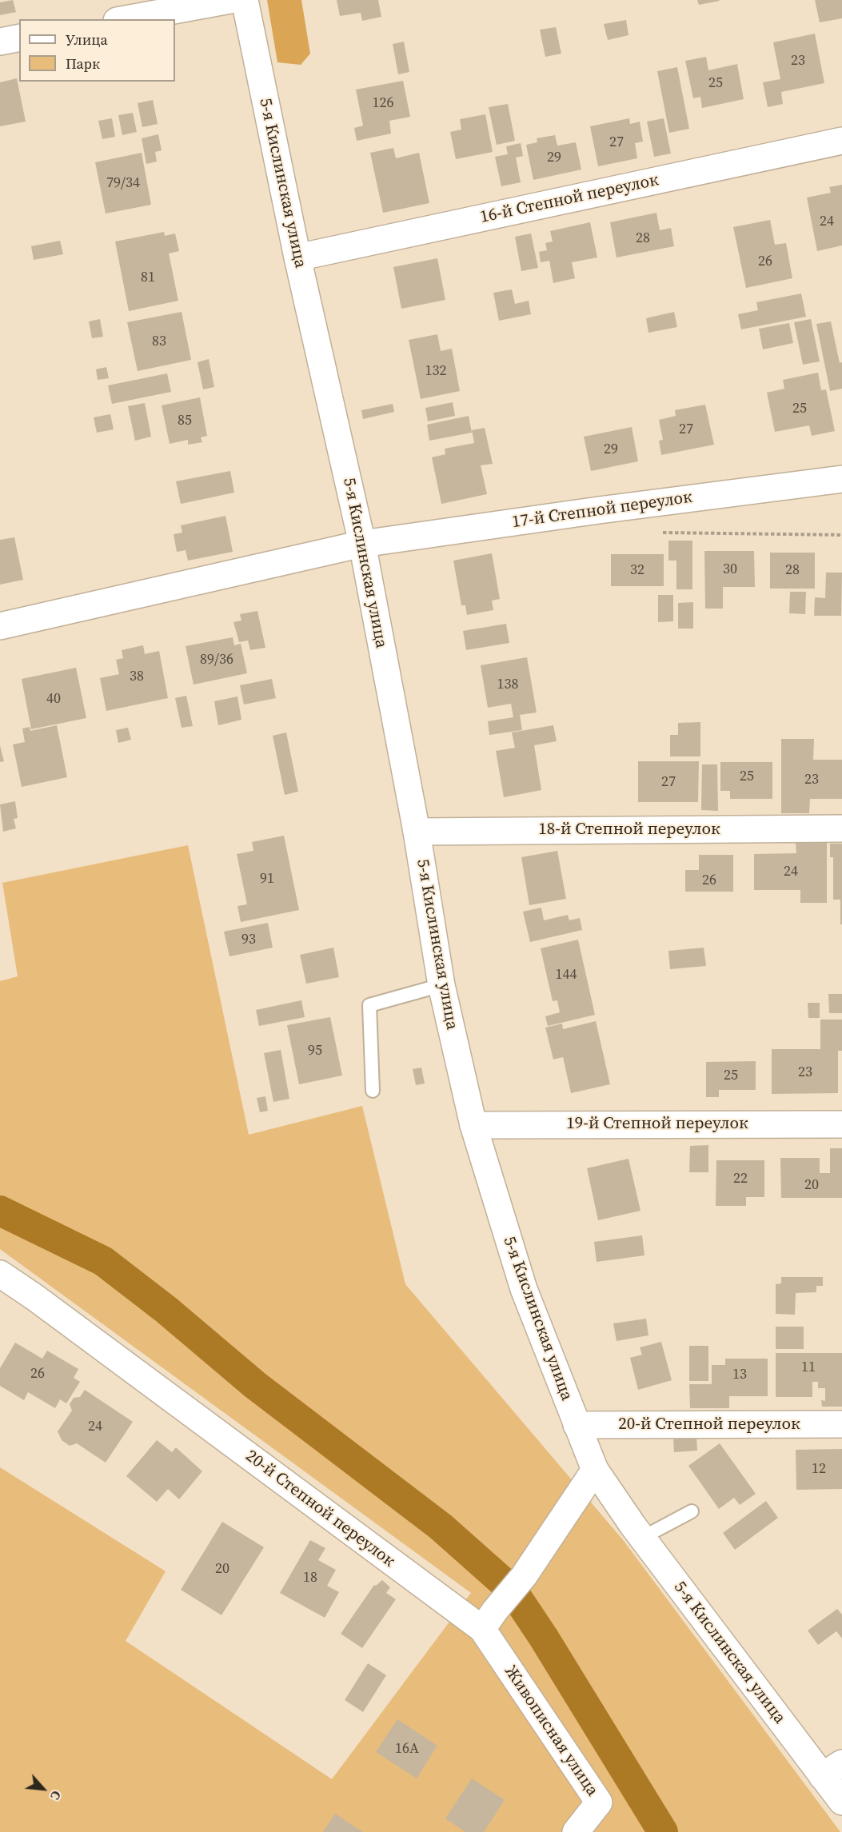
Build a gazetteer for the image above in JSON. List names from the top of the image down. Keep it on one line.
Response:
{"streets":{"street":["5-я Кислинская улица","16-й Степной переулок","17-й Степной переулок","18-й Степной переулок","19-й Степной переулок","20-й Степной переулок","Живописная улица"]},"crossings":[["5-я Кислинская улица","16-й Степной переулок"],["5-я Кислинская улица","17-й Степной переулок"],["5-я Кислинская улица","18-й Степной переулок"],["5-я Кислинская улица","19-й Степной переулок"],["5-я Кислинская улица","20-й Степной переулок"],["20-й Степной переулок","Живописная улица"]],"house_numbers":["23","25","126","27","29","79/34","24","28","26","81","83","132","25","85","27","29","30","32","28","89/36","38","138","40","25","23","27","24","91","26","93","144","95","23","25","22","20","11","26","13","24","12","20","18","16А"],"legend":["Улица","Парк"],"north":"bottom right"}
